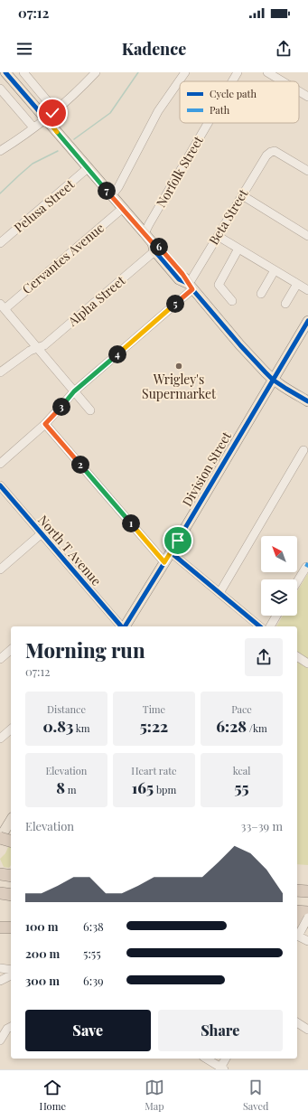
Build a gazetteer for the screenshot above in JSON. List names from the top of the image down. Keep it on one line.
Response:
{"streets":{"main road":["Division Street"],"street":["Norfolk Street","Pelusa Street","Beta Street","Cervantes Avenue","Alpha Street","North T Avenue"]},"places":["Wrigley's Supermarket"],"legend":["Cycle path","Path"],"north":"top left","page":{"status":"07:12","header":"Kadence","pins":["7","6","5","4","3","2","1"],"heading":["Morning run","07:12"],"stats":[["Distance","0.83 km"],["Time","5:22"],["Pace","6:28 /km"],["Elevation","8 m"],["Heart rate","165 bpm"],["kcal","55"]],"chart":["Elevation","33–39 m"],"list":[{"name":"100 m","note":"6:38"},{"name":"200 m","note":"5:55"},{"name":"300 m","note":"6:39"}],"buttons":["Save","Share"],"tabs":["Home","Map","Saved"]}}
